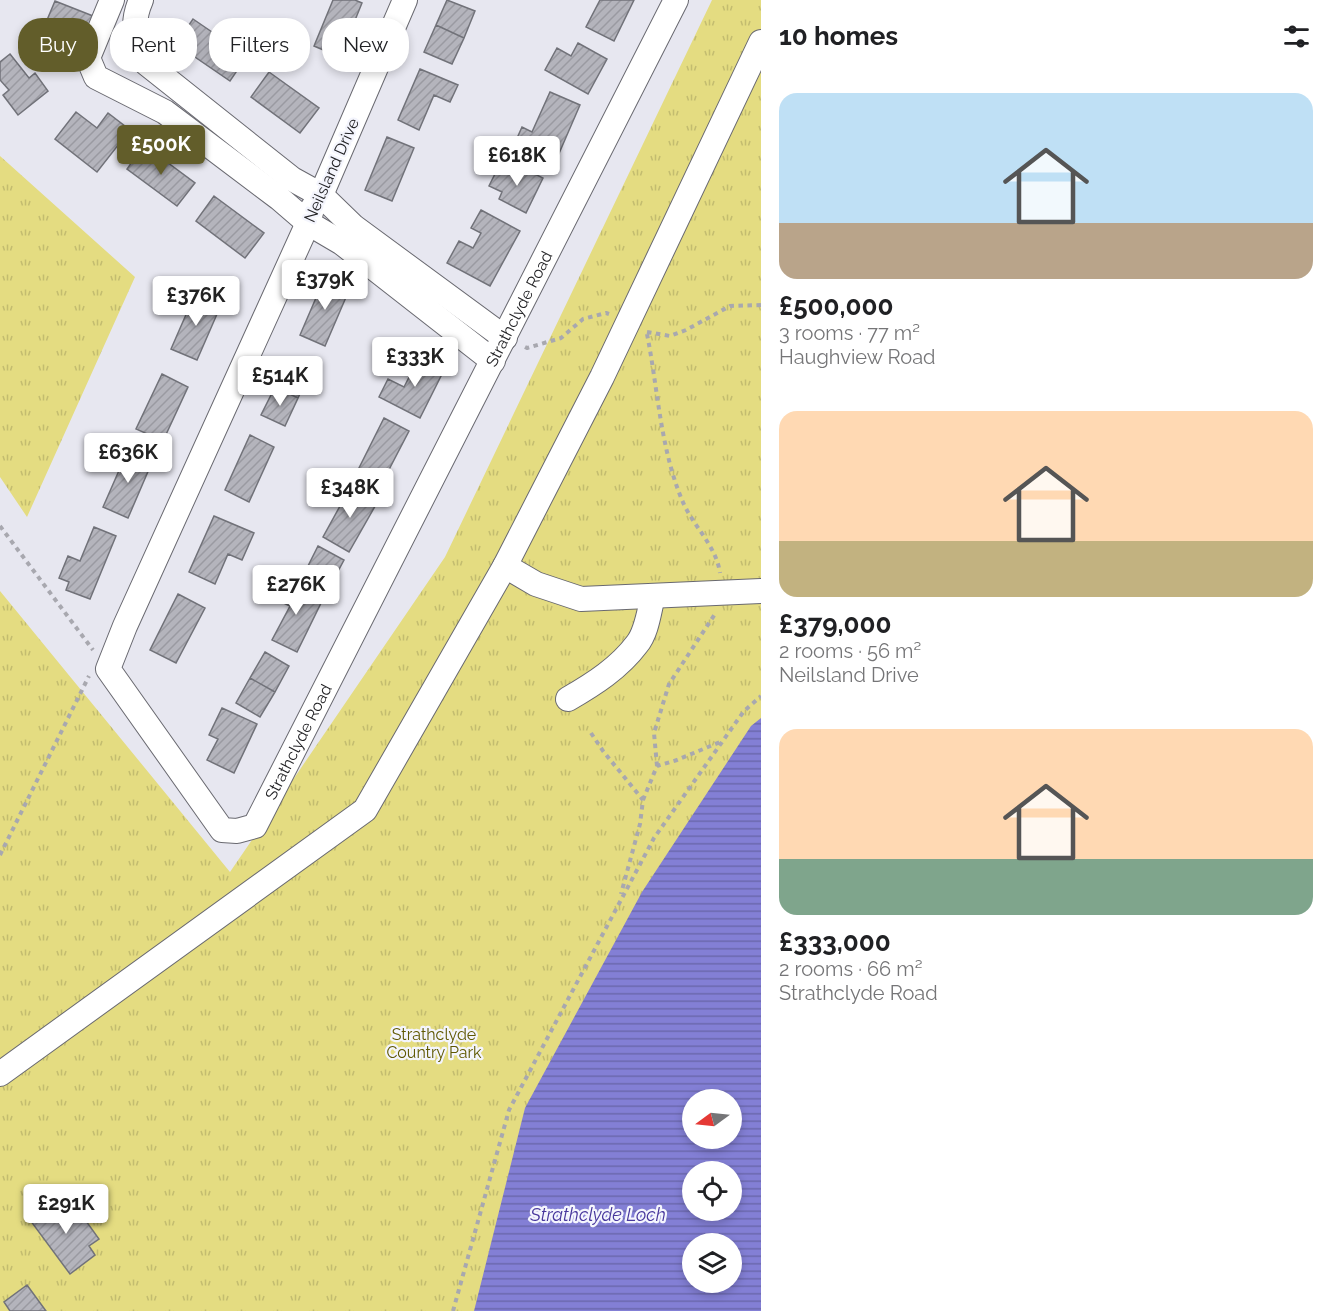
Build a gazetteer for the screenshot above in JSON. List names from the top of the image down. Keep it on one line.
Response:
{"streets":{"street":["Neilsland Drive","Strathclyde Road"]},"crossings":[["Neilsland Drive","Strathclyde Road"]],"water":["Strathclyde Loch"],"parks":["Strathclyde Country Park"],"north":"left","page":{"heading":"10 homes","chip":["Buy","Rent","Filters","New"],"list":[{"name":"£500,000","note":"3 rooms · 77 m² · Haughview Road"},{"name":"£379,000","note":"2 rooms · 56 m² · Neilsland Drive"},{"name":"£333,000","note":"2 rooms · 66 m² · Strathclyde Road"}],"price":["£500K","£618K","£379K","£376K","£333K","£514K","£636K","£348K","£276K","£291K"]}}
